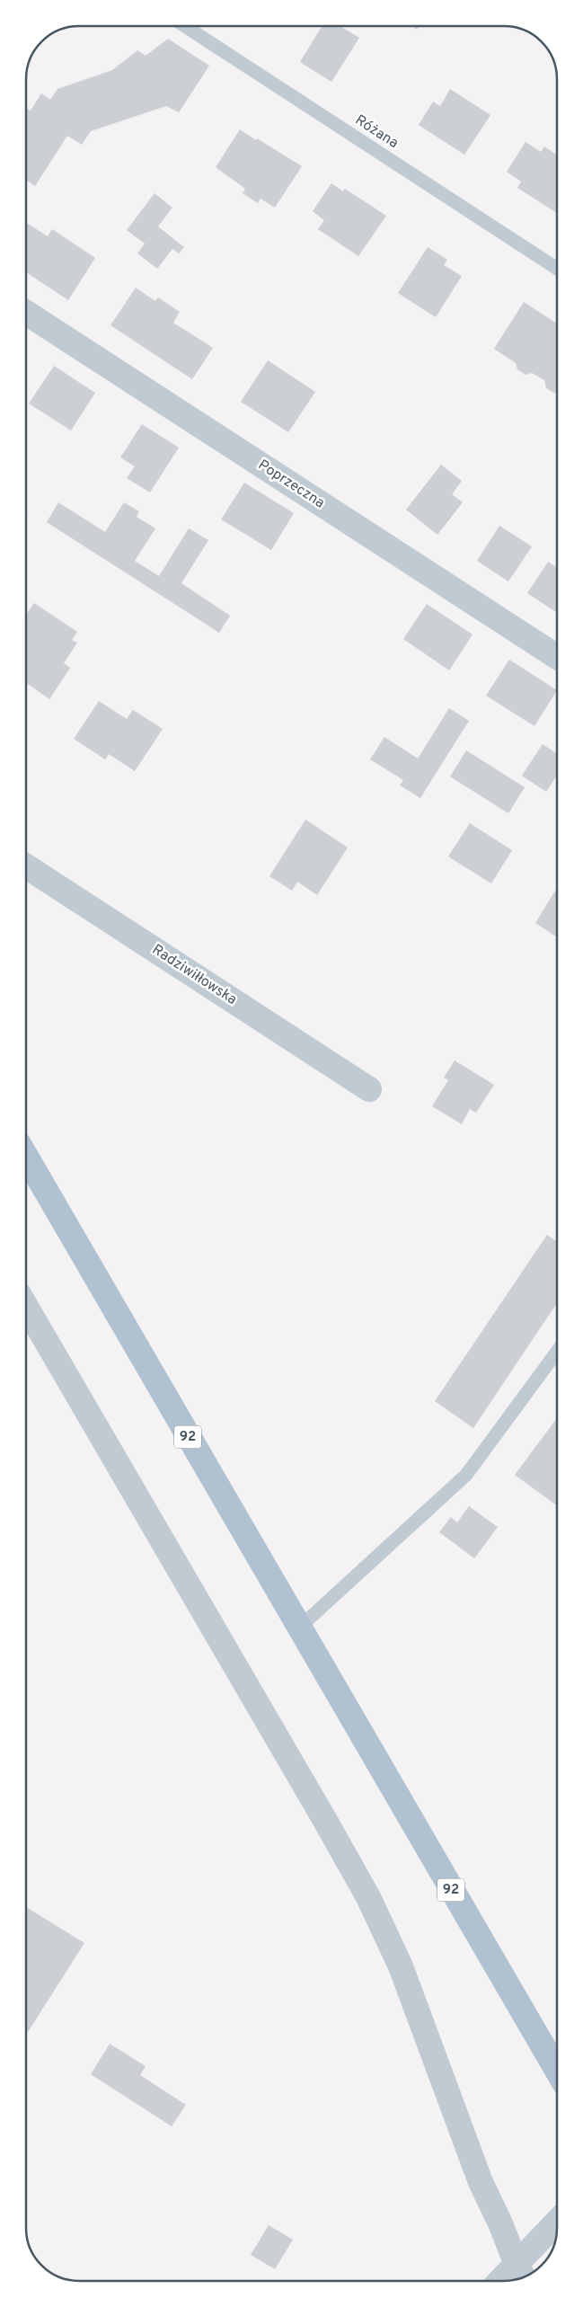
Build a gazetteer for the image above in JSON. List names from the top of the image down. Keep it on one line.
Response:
{"streets":{"main road":["92"],"street":["Poprzeczna","Radziwiłłowska"],"lane":["Różana"]}}
